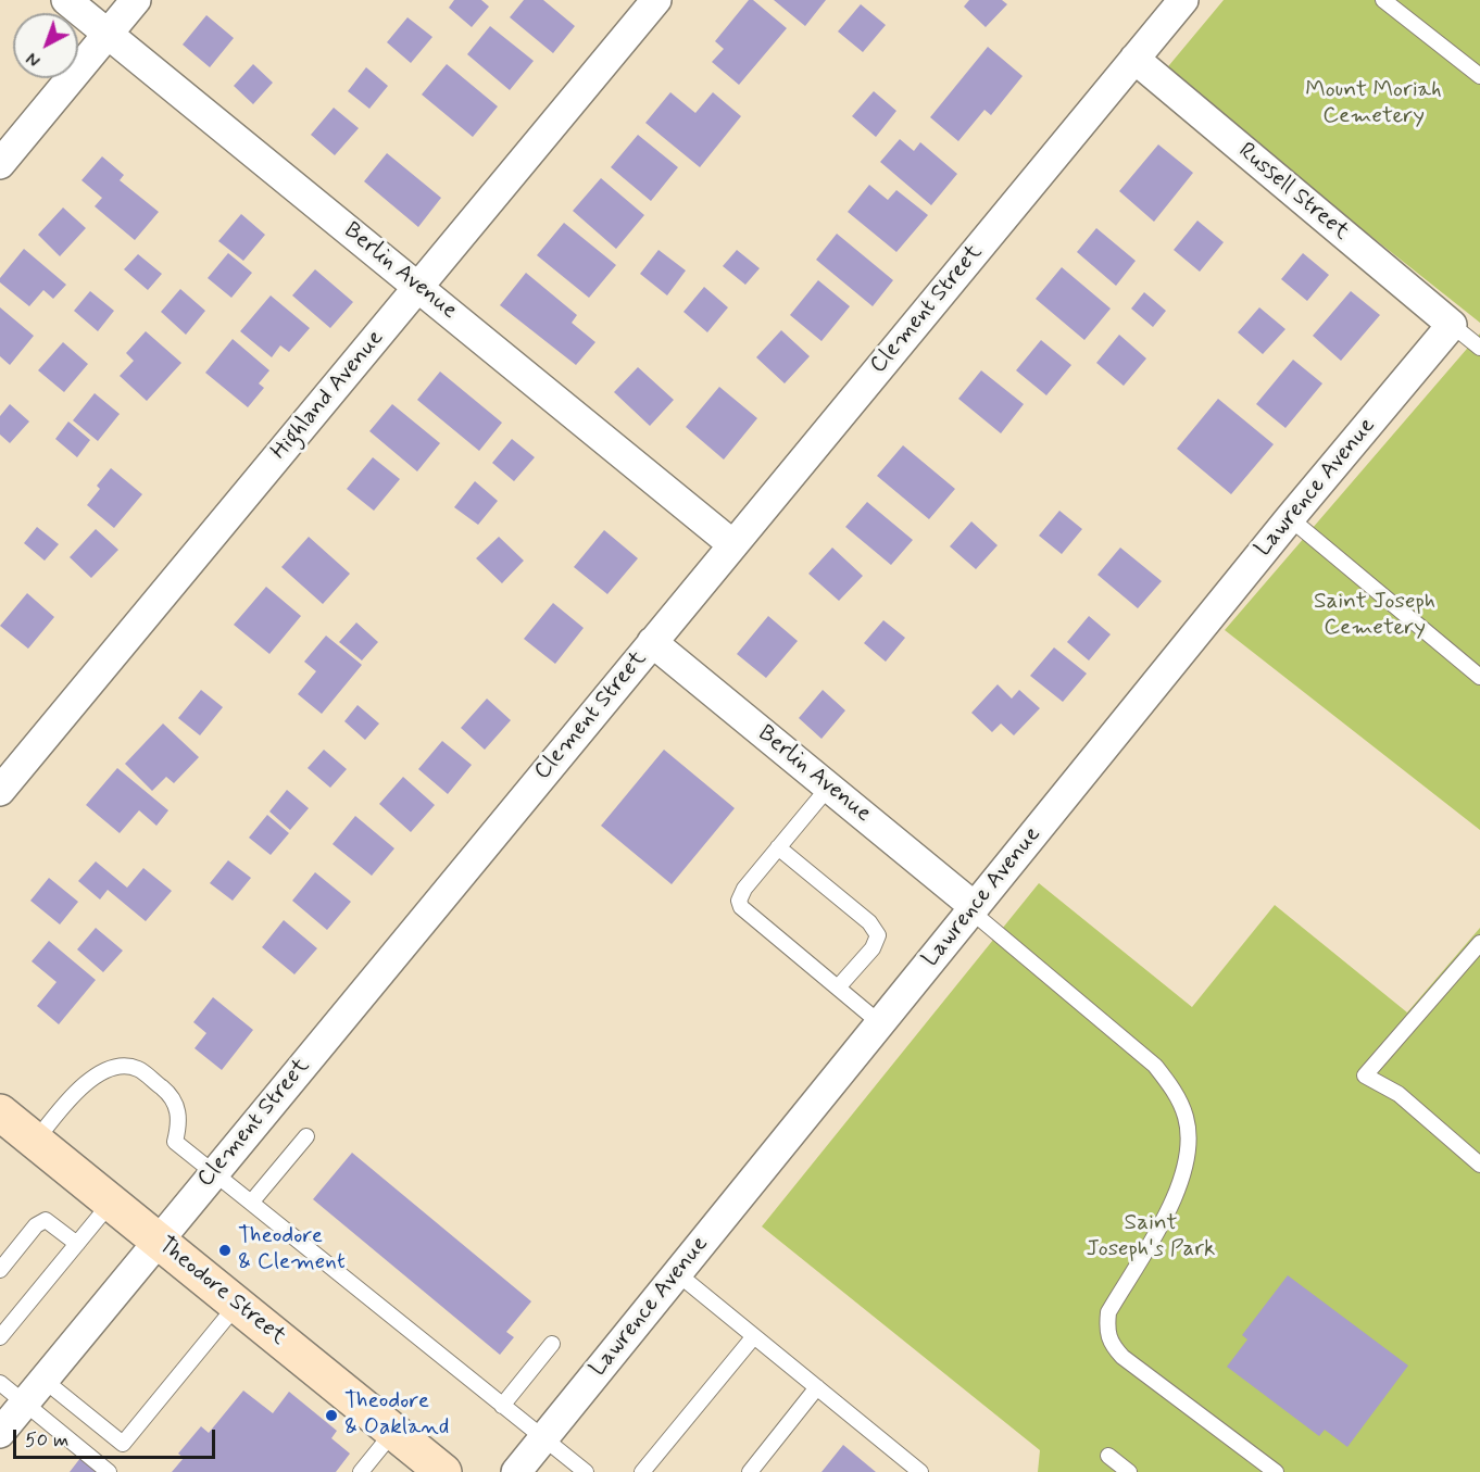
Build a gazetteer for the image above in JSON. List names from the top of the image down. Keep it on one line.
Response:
{"streets":{"main road":["Theodore Street"],"street":["Russell Street","Berlin Avenue","Clement Street","Highland Avenue","Lawrence Avenue"]},"crossings":[["Russell Street","Clement Street"],["Russell Street","Lawrence Avenue"],["Berlin Avenue","Clement Street"],["Berlin Avenue","Highland Avenue"],["Berlin Avenue","Lawrence Avenue"],["Clement Street","Theodore Street"]],"parks":["Mount Moriah Cemetery","Saint Joseph Cemetery","Saint Joseph's Park"],"places":["Theodore & Clement","Theodore & Oakland"],"scale_bar":"50 m","north":"bottom left"}
